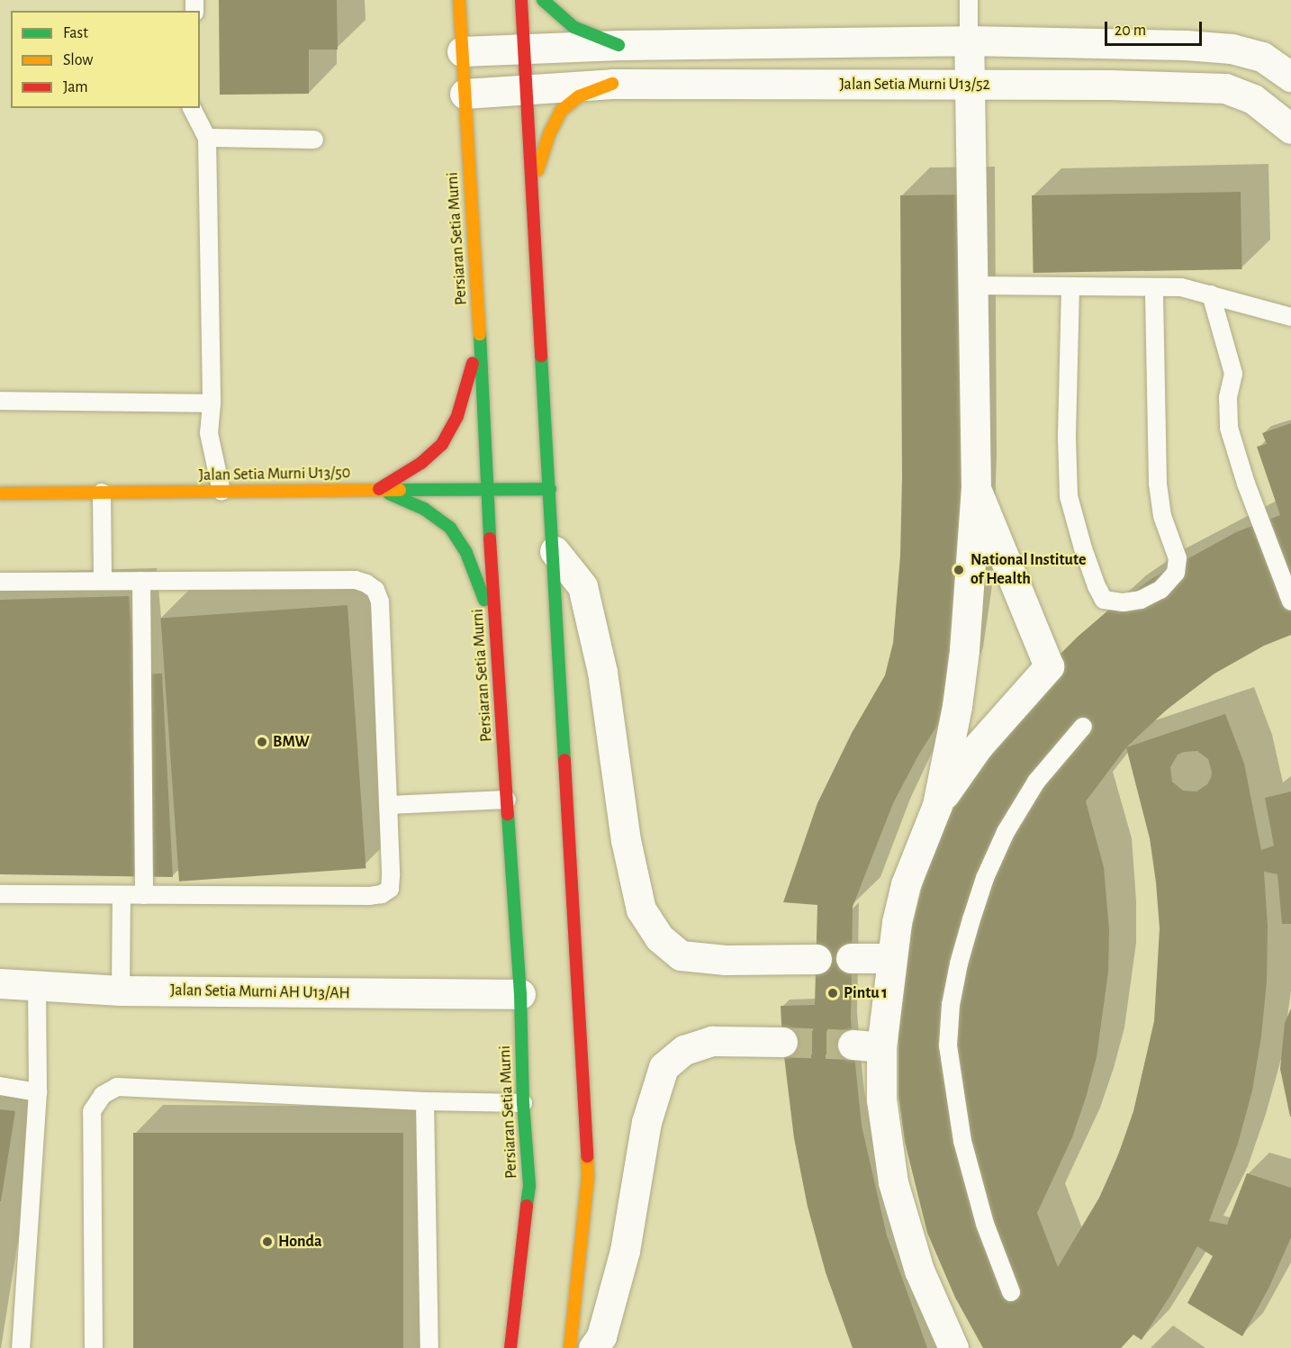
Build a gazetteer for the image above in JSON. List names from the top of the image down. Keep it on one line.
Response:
{"streets":{"street":["Jalan Setia Murni U13/52","Persiaran Setia Murni","Jalan Setia Murni U13/50","Jalan Setia Murni AH U13/AH"]},"crossings":[["Jalan Setia Murni U13/52","Persiaran Setia Murni"],["Persiaran Setia Murni","Jalan Setia Murni U13/50"],["Persiaran Setia Murni","Jalan Setia Murni AH U13/AH"]],"places":["National Institute of Health","BMW","Pintu 1","Honda"],"legend":["Fast","Slow","Jam"],"scale_bar":"20 m"}
